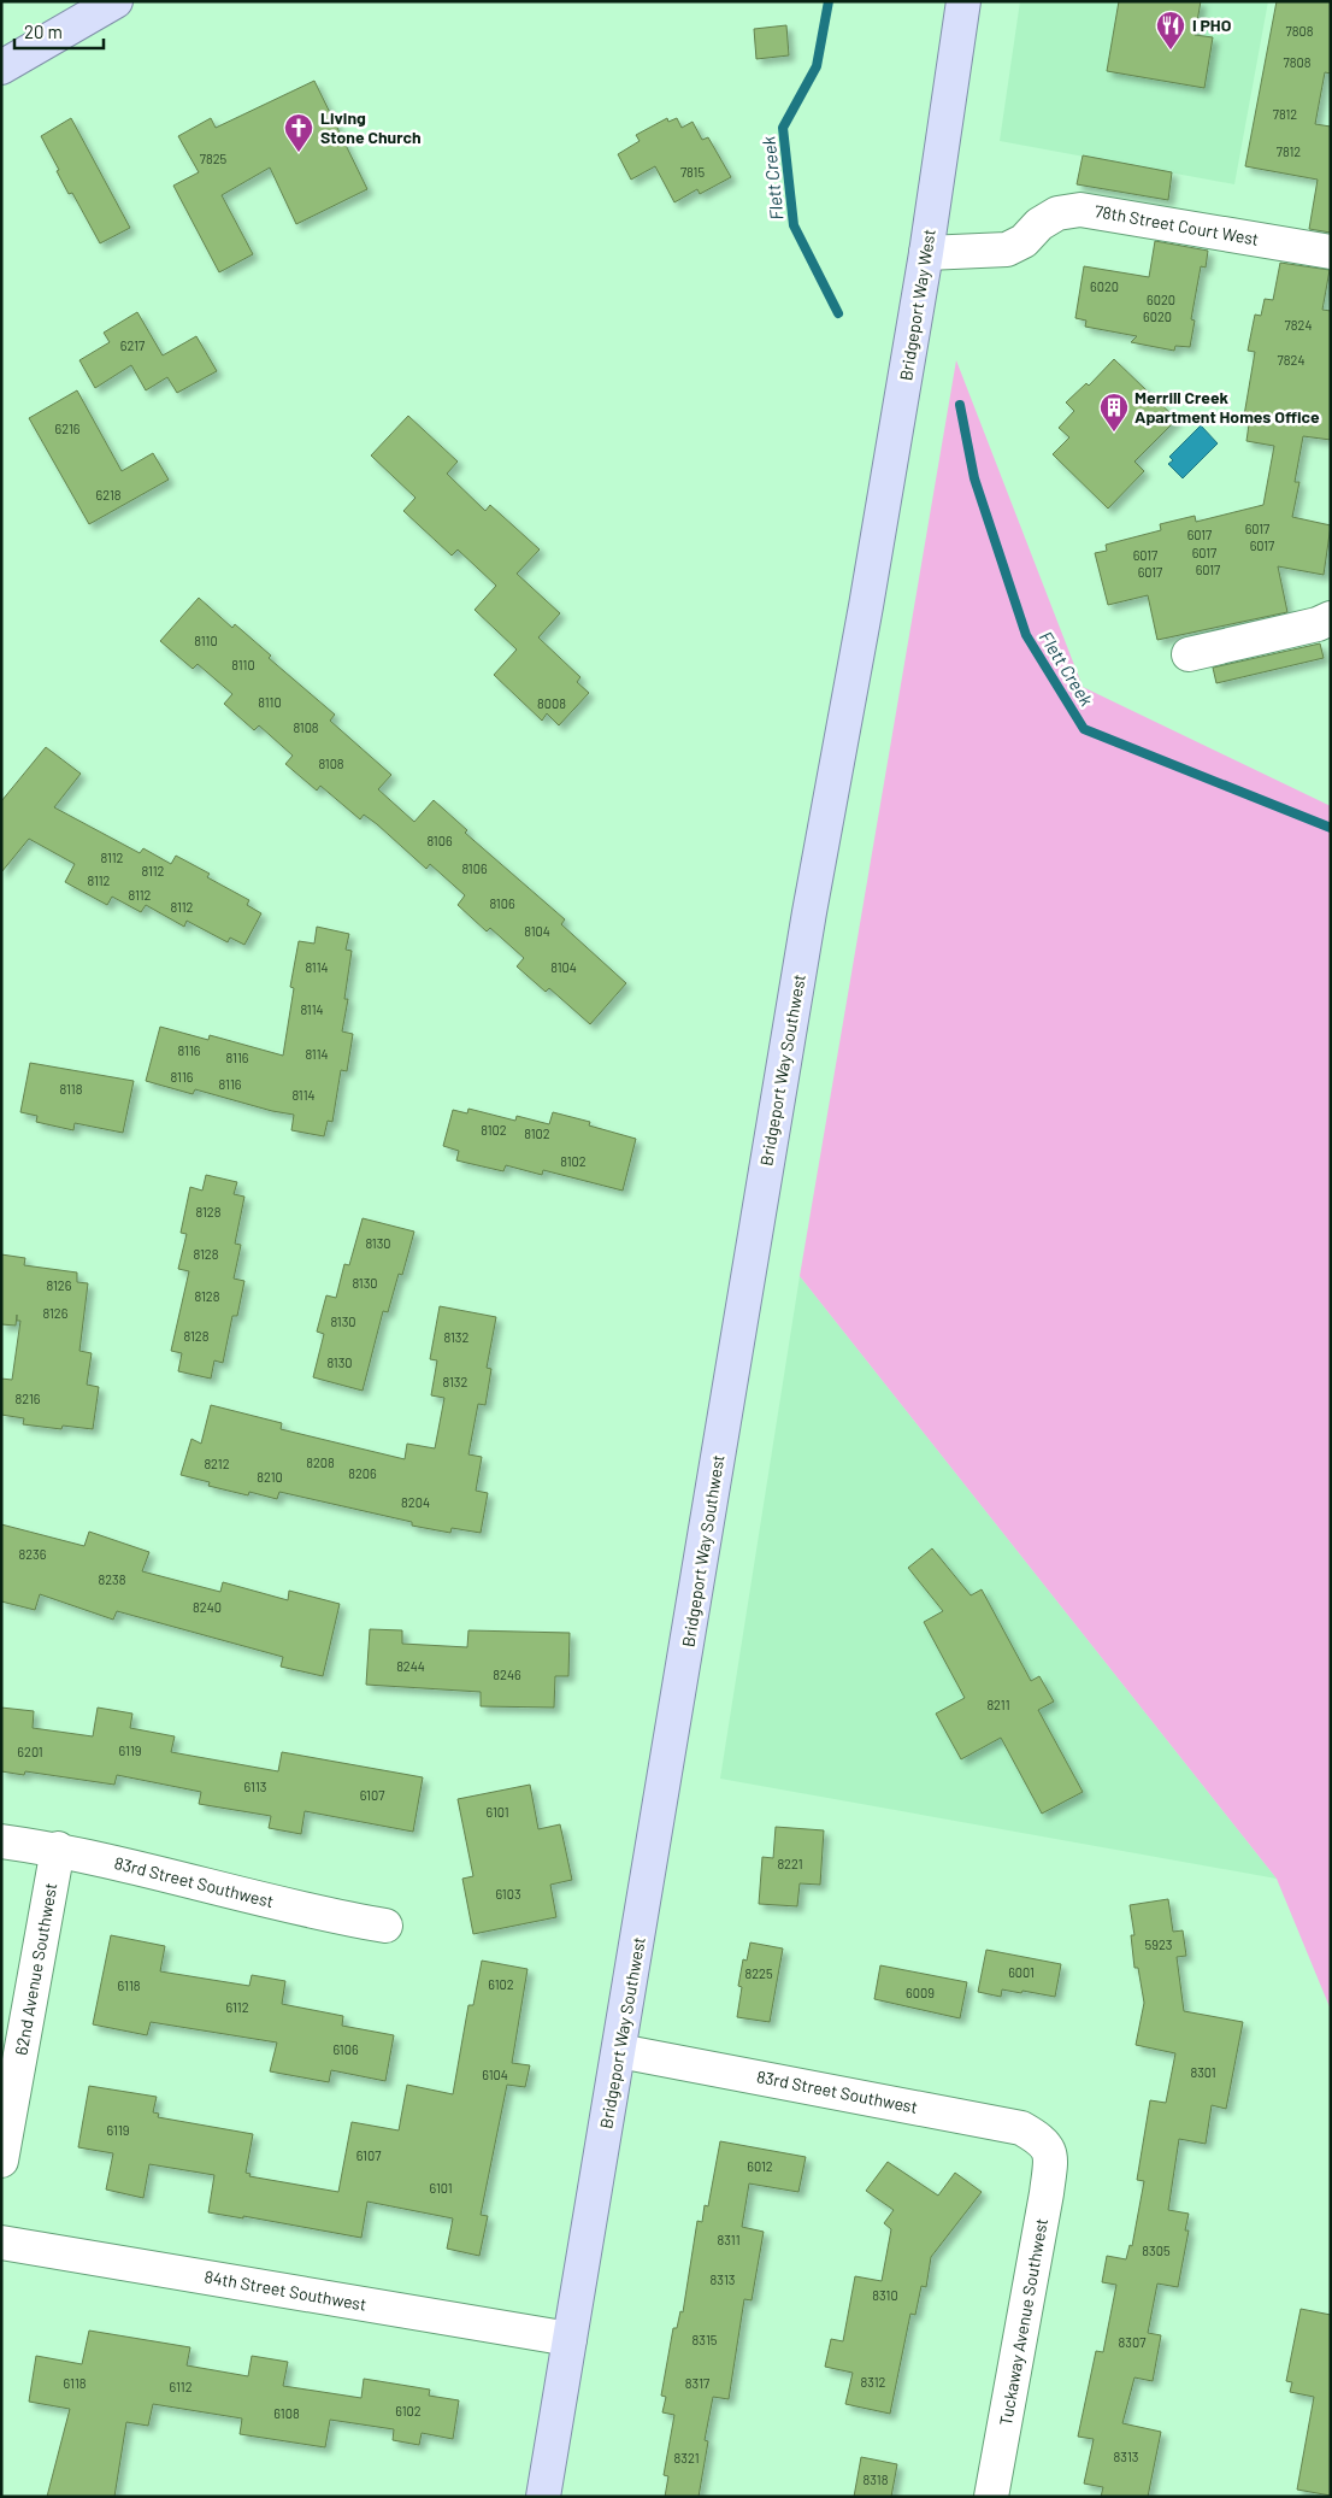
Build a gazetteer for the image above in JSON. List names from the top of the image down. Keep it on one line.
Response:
{"streets":{"main road":["Bridgeport Way West","Bridgeport Way Southwest"],"street":["78th Street Court West","83rd Street Southwest","62nd Avenue Southwest","84th Street Southwest","Tuckaway Avenue Southwest"]},"crossings":[["78th Street Court West","Bridgeport Way West"],["Bridgeport Way West","Bridgeport Way Southwest"],["Bridgeport Way Southwest","83rd Street Southwest"],["Bridgeport Way Southwest","84th Street Southwest"],["83rd Street Southwest","62nd Avenue Southwest"],["83rd Street Southwest","Tuckaway Avenue Southwest"]],"water":["Flett Creek"],"places":{"restaurant":["I PHO"],"church":["Living Stone Church"],"building":["Merrill Creek Apartment Homes Office"]},"house_numbers":["7808","7808","7812","7812","7825","7815","6020","6020","6020","7824","6217","7824","6216","6218","6017","6017","6017","6017","6017","6017","6017","8110","8110","8110","8008","8108","8108","8106","8112","8106","8112","8112","8112","8106","8112","8104","8114","8104","8114","8116","8114","8116","8116","8116","8118","8114","8102","8102","8102","8128","8130","8128","8130","8126","8128","8126","8130","8128","8132","8130","8132","8216","8208","8212","8206","8210","8204","8236","8238","8240","8244","8246","8211","6119","6201","6113","6107","6101","8221","6103","5923","6001","8225","6102","6118","6009","6112","6106","8301","6104","6119","6107","6012","6101","8311","8305","8313","8310","8315","8307","8312","6118","8317","6112","6102","6108","8313","8321","8318"],"scale_bar":"20 m"}
